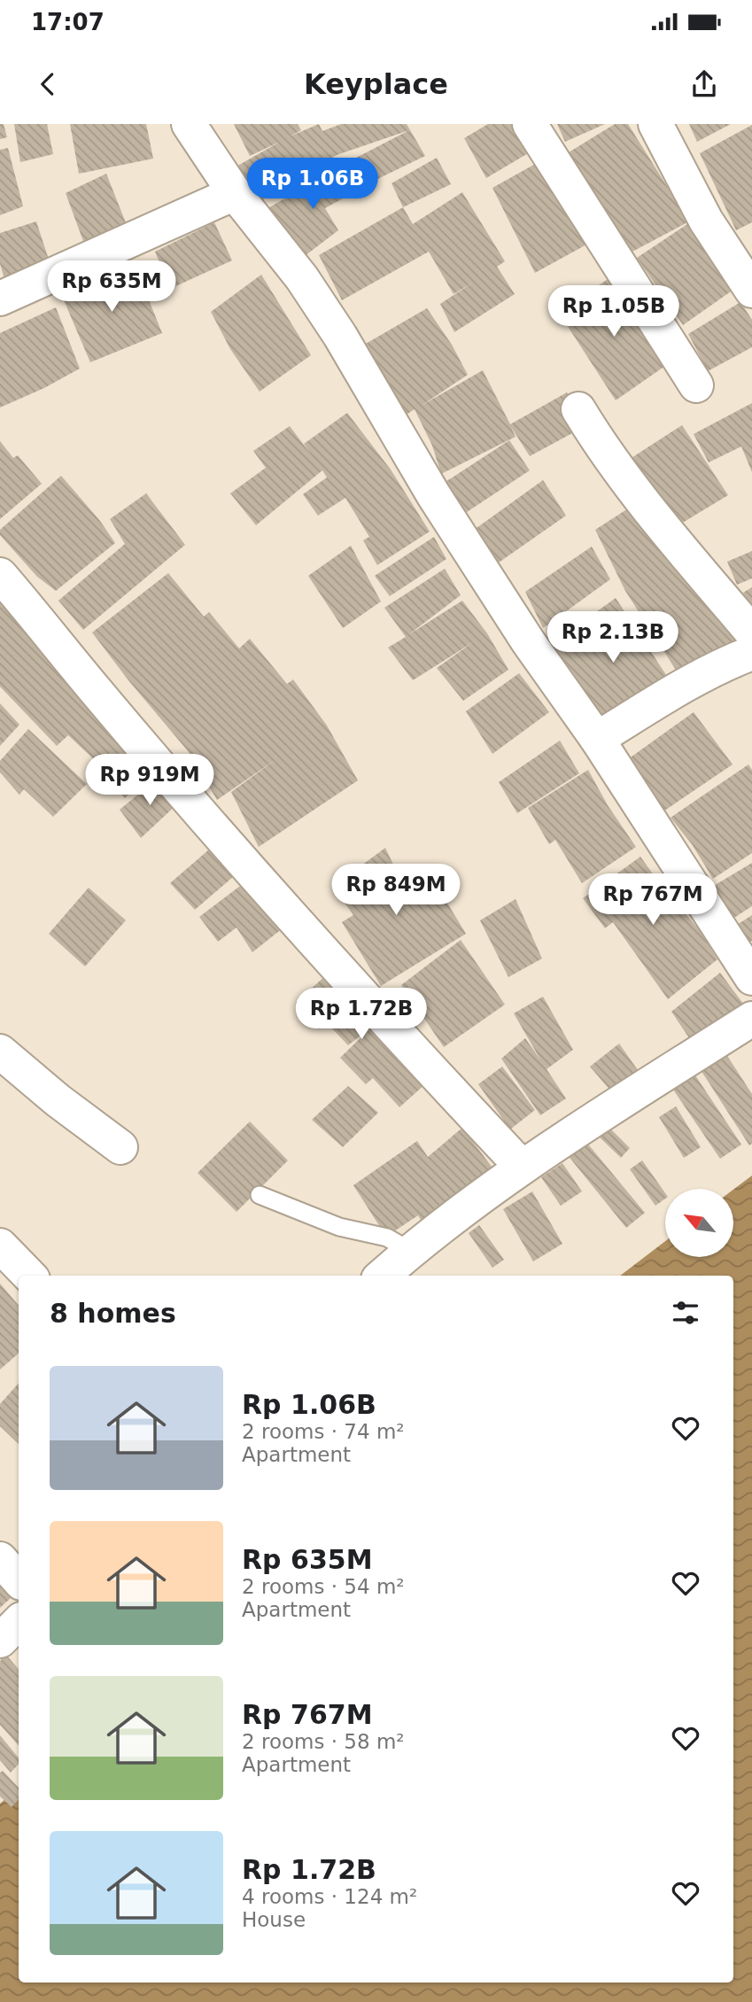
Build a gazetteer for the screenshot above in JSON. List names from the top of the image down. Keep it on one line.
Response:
{"north":"top left","page":{"status":"17:07","header":"Keyplace","price":["Rp 1.06B","Rp 635M","Rp 1.05B","Rp 2.13B","Rp 919M","Rp 849M","Rp 767M","Rp 1.72B"],"heading":"8 homes","list":[{"name":"Rp 1.06B","note":"2 rooms · 74 m² · Apartment"},{"name":"Rp 635M","note":"2 rooms · 54 m² · Apartment"},{"name":"Rp 767M","note":"2 rooms · 58 m² · Apartment"},{"name":"Rp 1.72B","note":"4 rooms · 124 m² · House"}]}}
